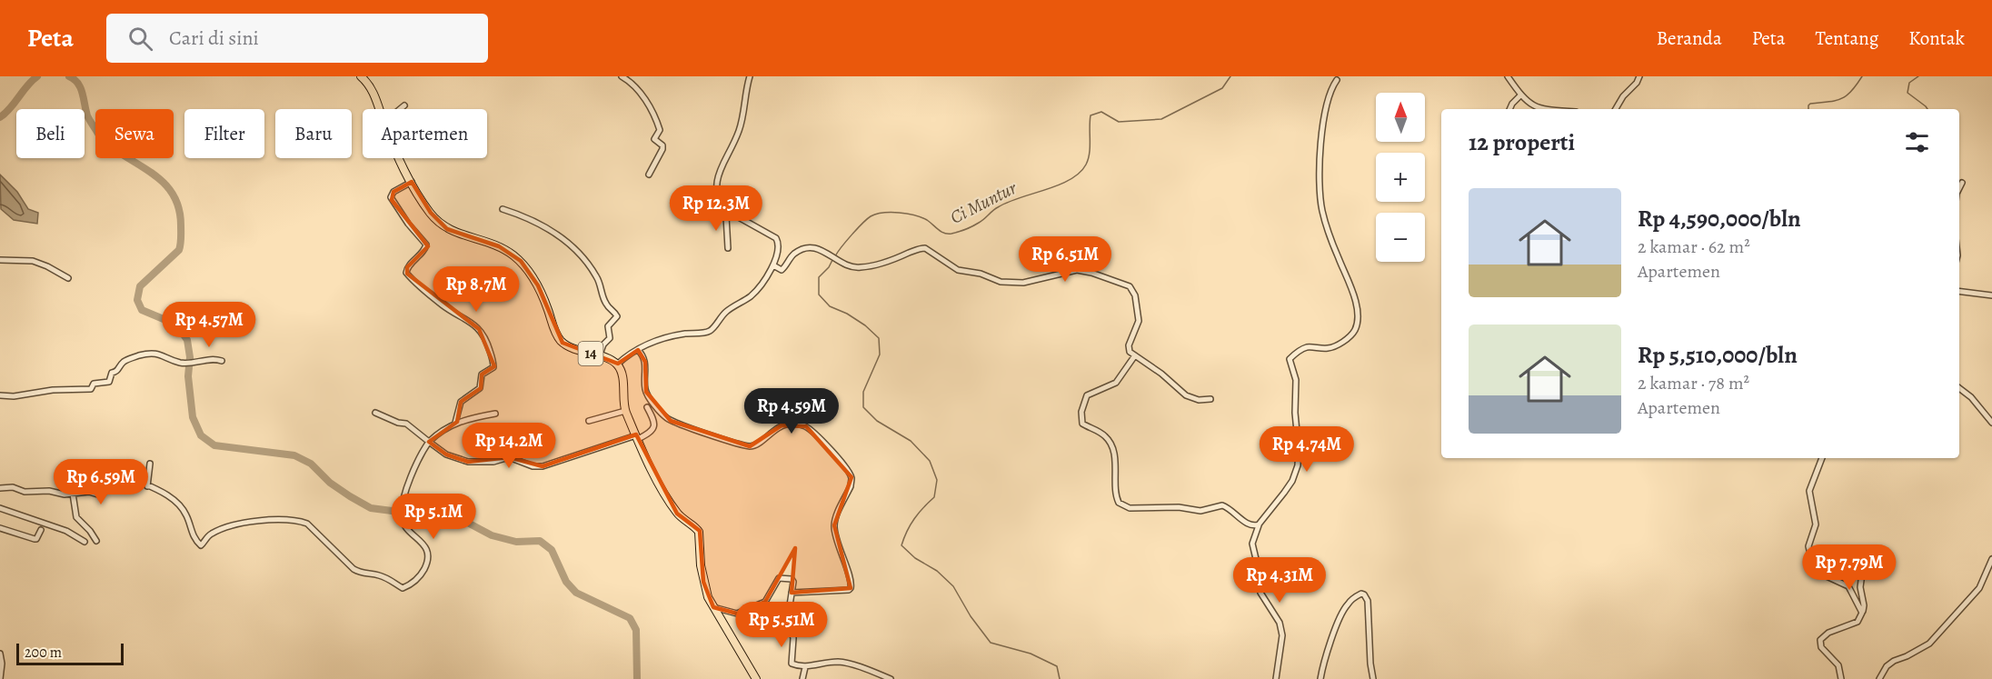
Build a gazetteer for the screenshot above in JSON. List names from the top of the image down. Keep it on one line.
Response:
{"streets":{"highway":["14"]},"water":["Ci Muntur"],"scale_bar":"200 m","north":"top","page":{"header":"Peta","search":"Cari di sini","nav":["Beranda","Peta","Tentang","Kontak"],"map_buttons":["+","−"],"chip":["Beli","Sewa","Filter","Baru","Apartemen"],"heading":"12 properti","list":[{"name":"Rp 4,590,000/bln","note":"2 kamar · 62 m² · Apartemen"},{"name":"Rp 5,510,000/bln","note":"2 kamar · 78 m² · Apartemen"}],"price":["Rp 12.3M","Rp 6.51M","Rp 8.7M","Rp 4.57M","Rp 4.59M","Rp 14.2M","Rp 4.74M","Rp 6.59M","Rp 5.1M","Rp 7.79M","Rp 4.31M","Rp 5.51M"],"scale":"200 m"}}
